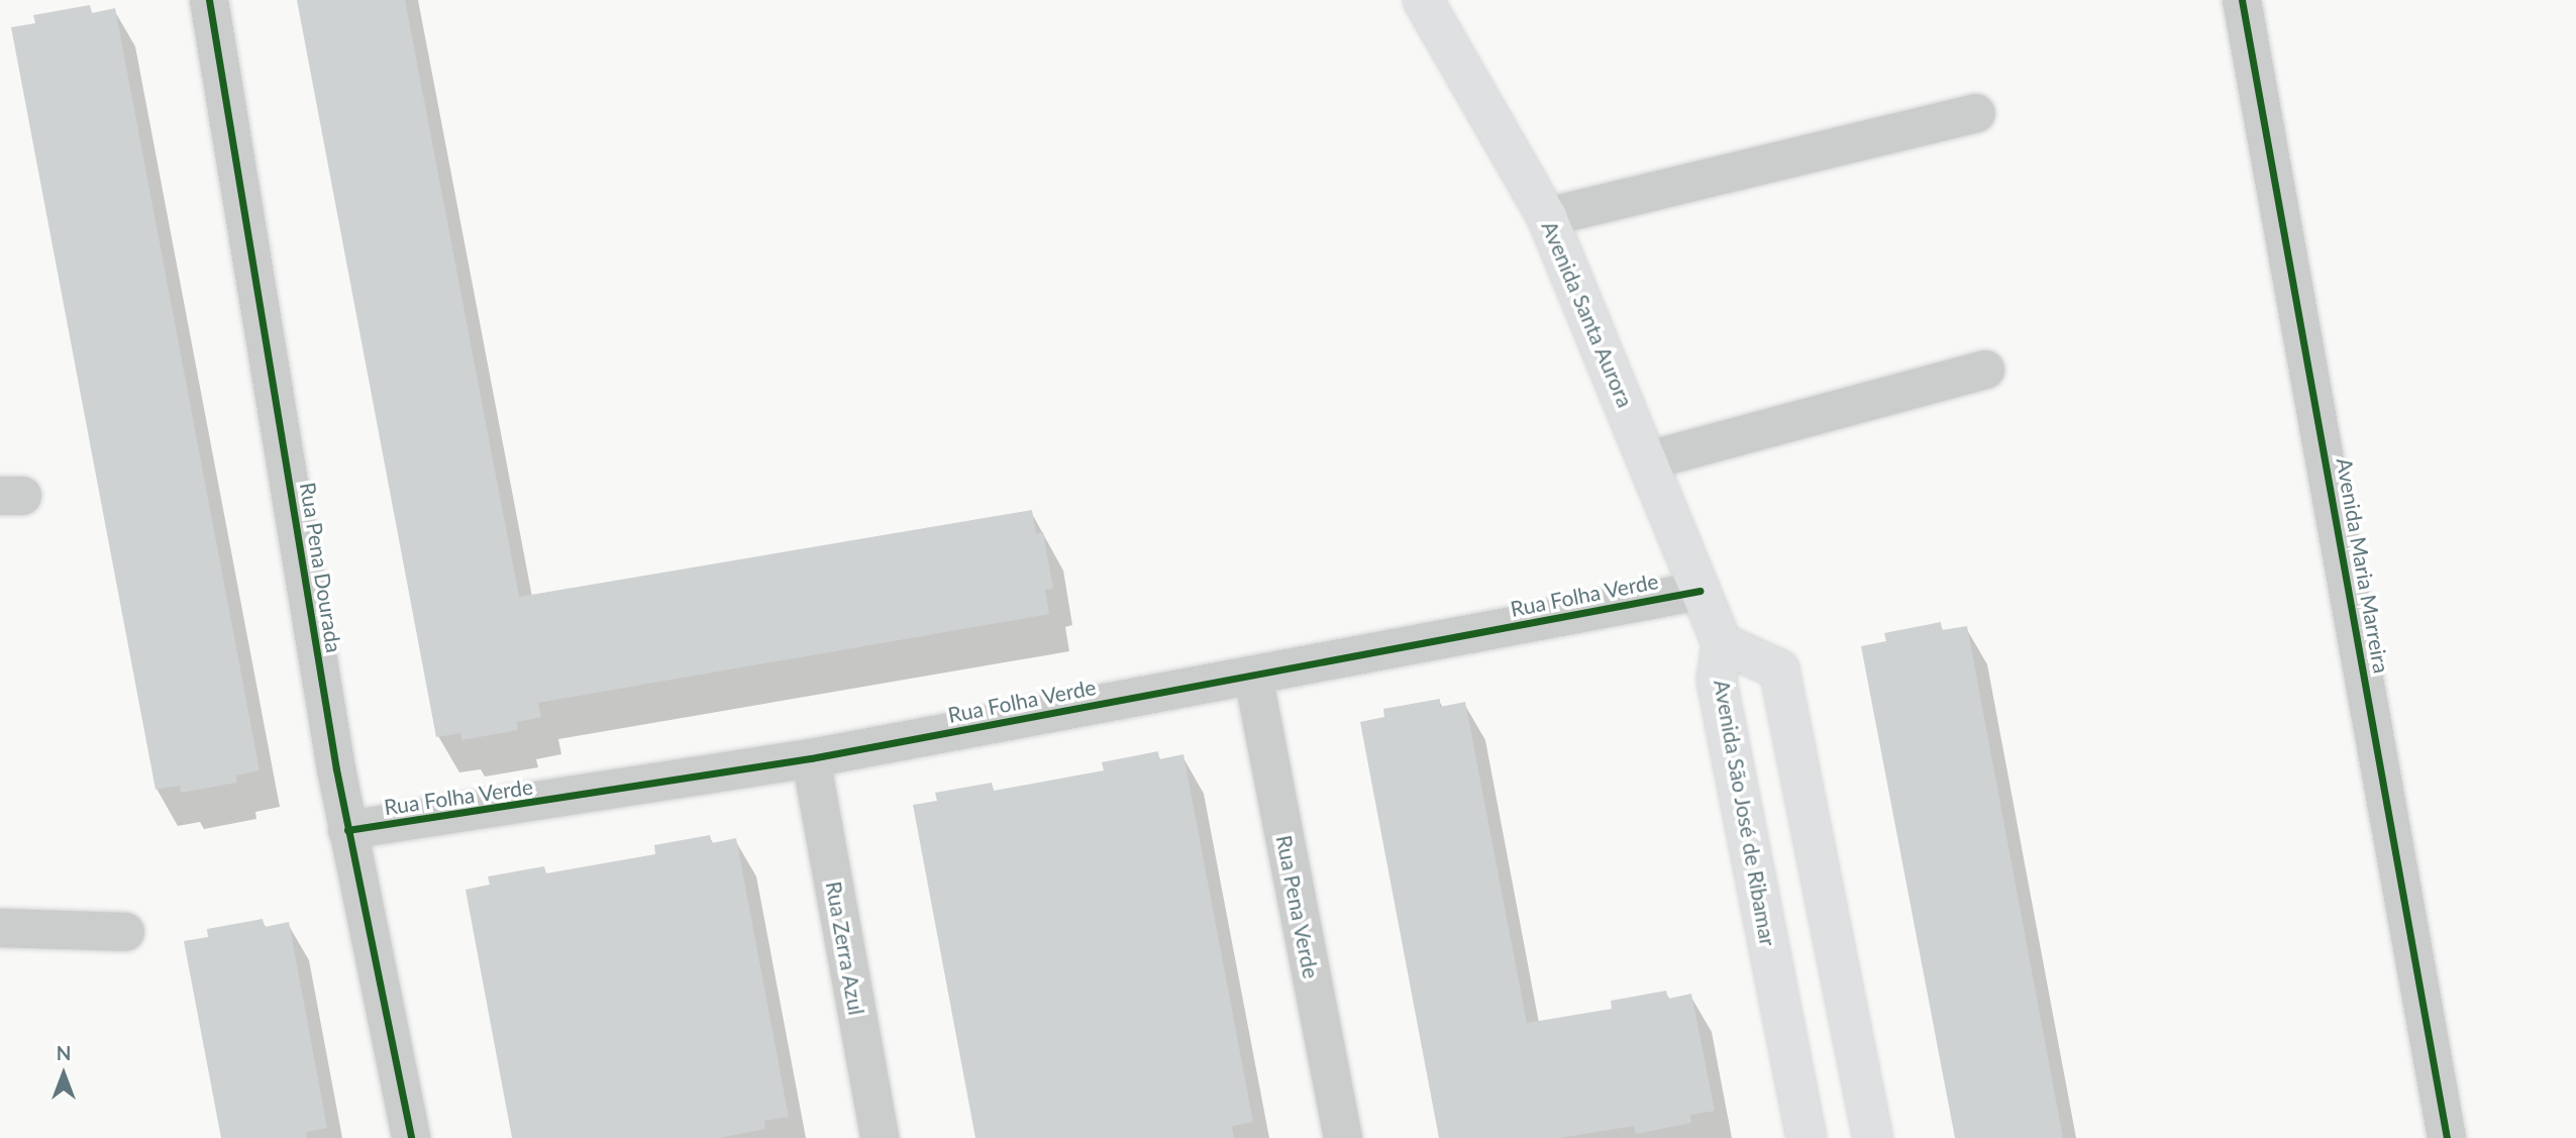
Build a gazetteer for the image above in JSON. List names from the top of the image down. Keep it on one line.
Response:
{"streets":{"street":["Avenida Santa Aurora","Avenida Maria Marreira","Rua Pena Dourada","Rua Folha Verde","Avenida São José de Ribamar","Rua Pena Verde","Rua Zerra Azul"]},"crossings":[["Avenida Santa Aurora","Rua Folha Verde"],["Avenida Santa Aurora","Avenida São José de Ribamar"],["Rua Pena Dourada","Rua Folha Verde"],["Rua Folha Verde","Rua Pena Verde"],["Rua Folha Verde","Rua Zerra Azul"]],"north":"top"}
